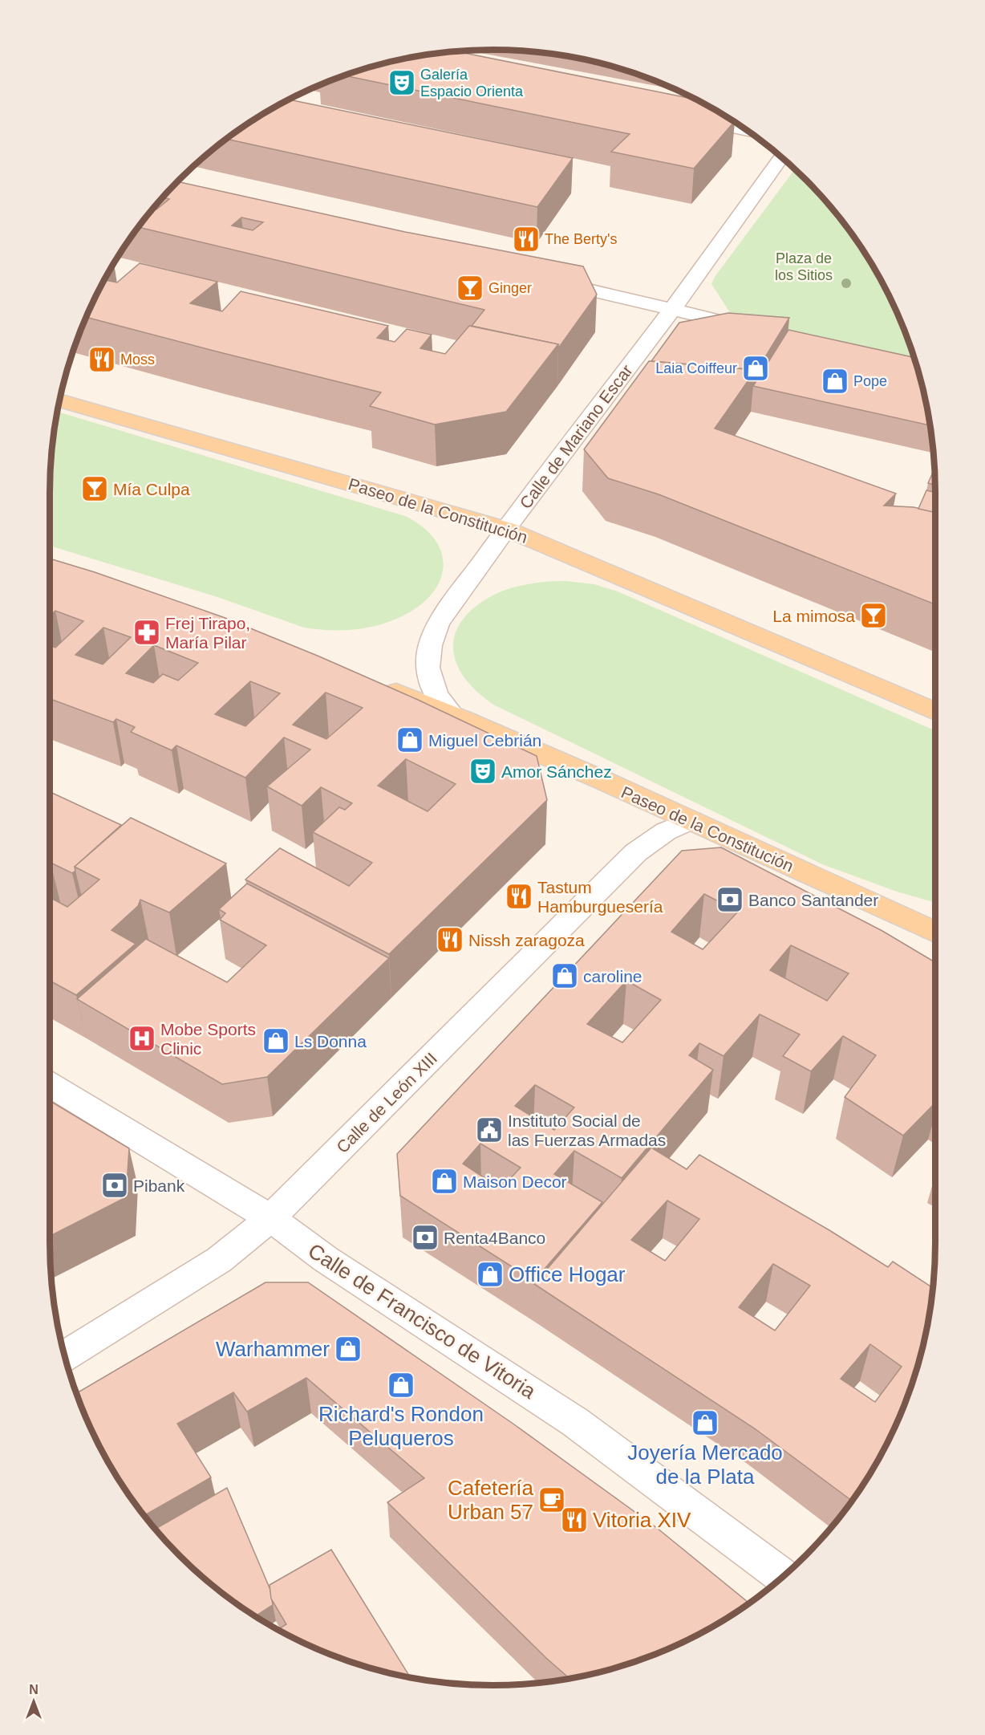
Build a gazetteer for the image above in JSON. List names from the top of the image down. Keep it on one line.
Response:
{"streets":{"main road":["Paseo de la Constitución"],"street":["Calle de Mariano Escar","Calle de León XIII","Calle de Francisco de Vitoria"]},"crossings":[["Calle de Mariano Escar","Paseo de la Constitución"],["Paseo de la Constitución","Calle de León XIII"],["Calle de León XIII","Calle de Francisco de Vitoria"]],"parks":["Plaza de los Sitios"],"places":{"theatre":["Galería Espacio Orienta","Amor Sánchez"],"restaurant":["The Berty's","Moss","Tastum Hamburguesería","Nissh zaragoza","Vitoria XIV"],"bar":["Ginger","Mía Culpa","La mimosa"],"shop":["Laia Coiffeur","Pope","Miguel Cebrián","caroline","Ls Donna","Maison Decor","Office Hogar","Warhammer","Richard's Rondon Peluqueros","Joyería Mercado de la Plata"],"pharmacy":["Frej Tirapo, María Pilar"],"bank":["Banco Santander","Pibank","Renta4Banco"],"hospital":["Mobe Sports Clinic"],"public building":["Instituto Social de las Fuerzas Armadas"],"cafe":["Cafetería Urban 57"]},"north":"top"}
